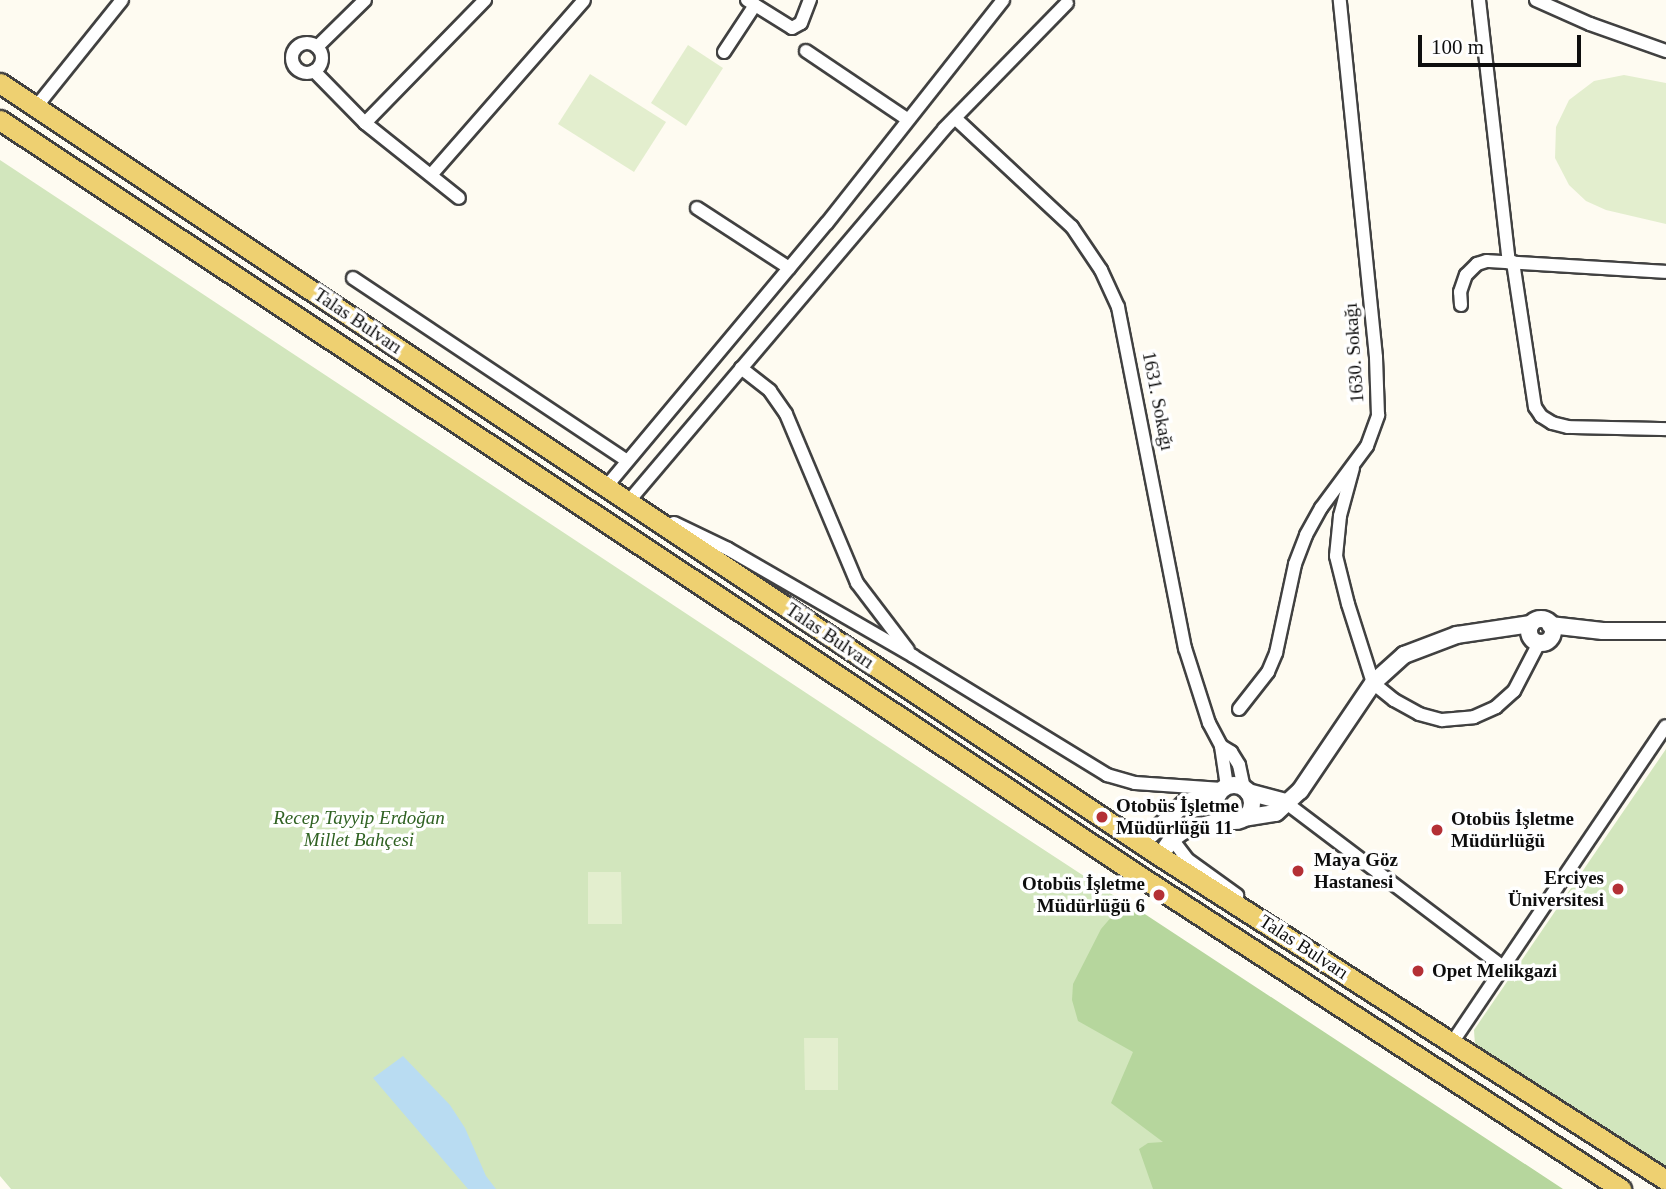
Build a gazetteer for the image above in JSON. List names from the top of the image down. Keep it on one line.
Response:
{"streets":{"main road":["Talas Bulvarı"],"street":["1630. Sokağı","1631. Sokağı"]},"parks":["Recep Tayyip Erdoğan Millet Bahçesi"],"places":["Otobüs İşletme Müdürlüğü 11","Otobüs İşletme Müdürlüğü","Maya Göz Hastanesi","Erciyes Üniversitesi","Otobüs İşletme Müdürlüğü 6","Opet Melikgazi"],"scale_bar":"100 m"}
